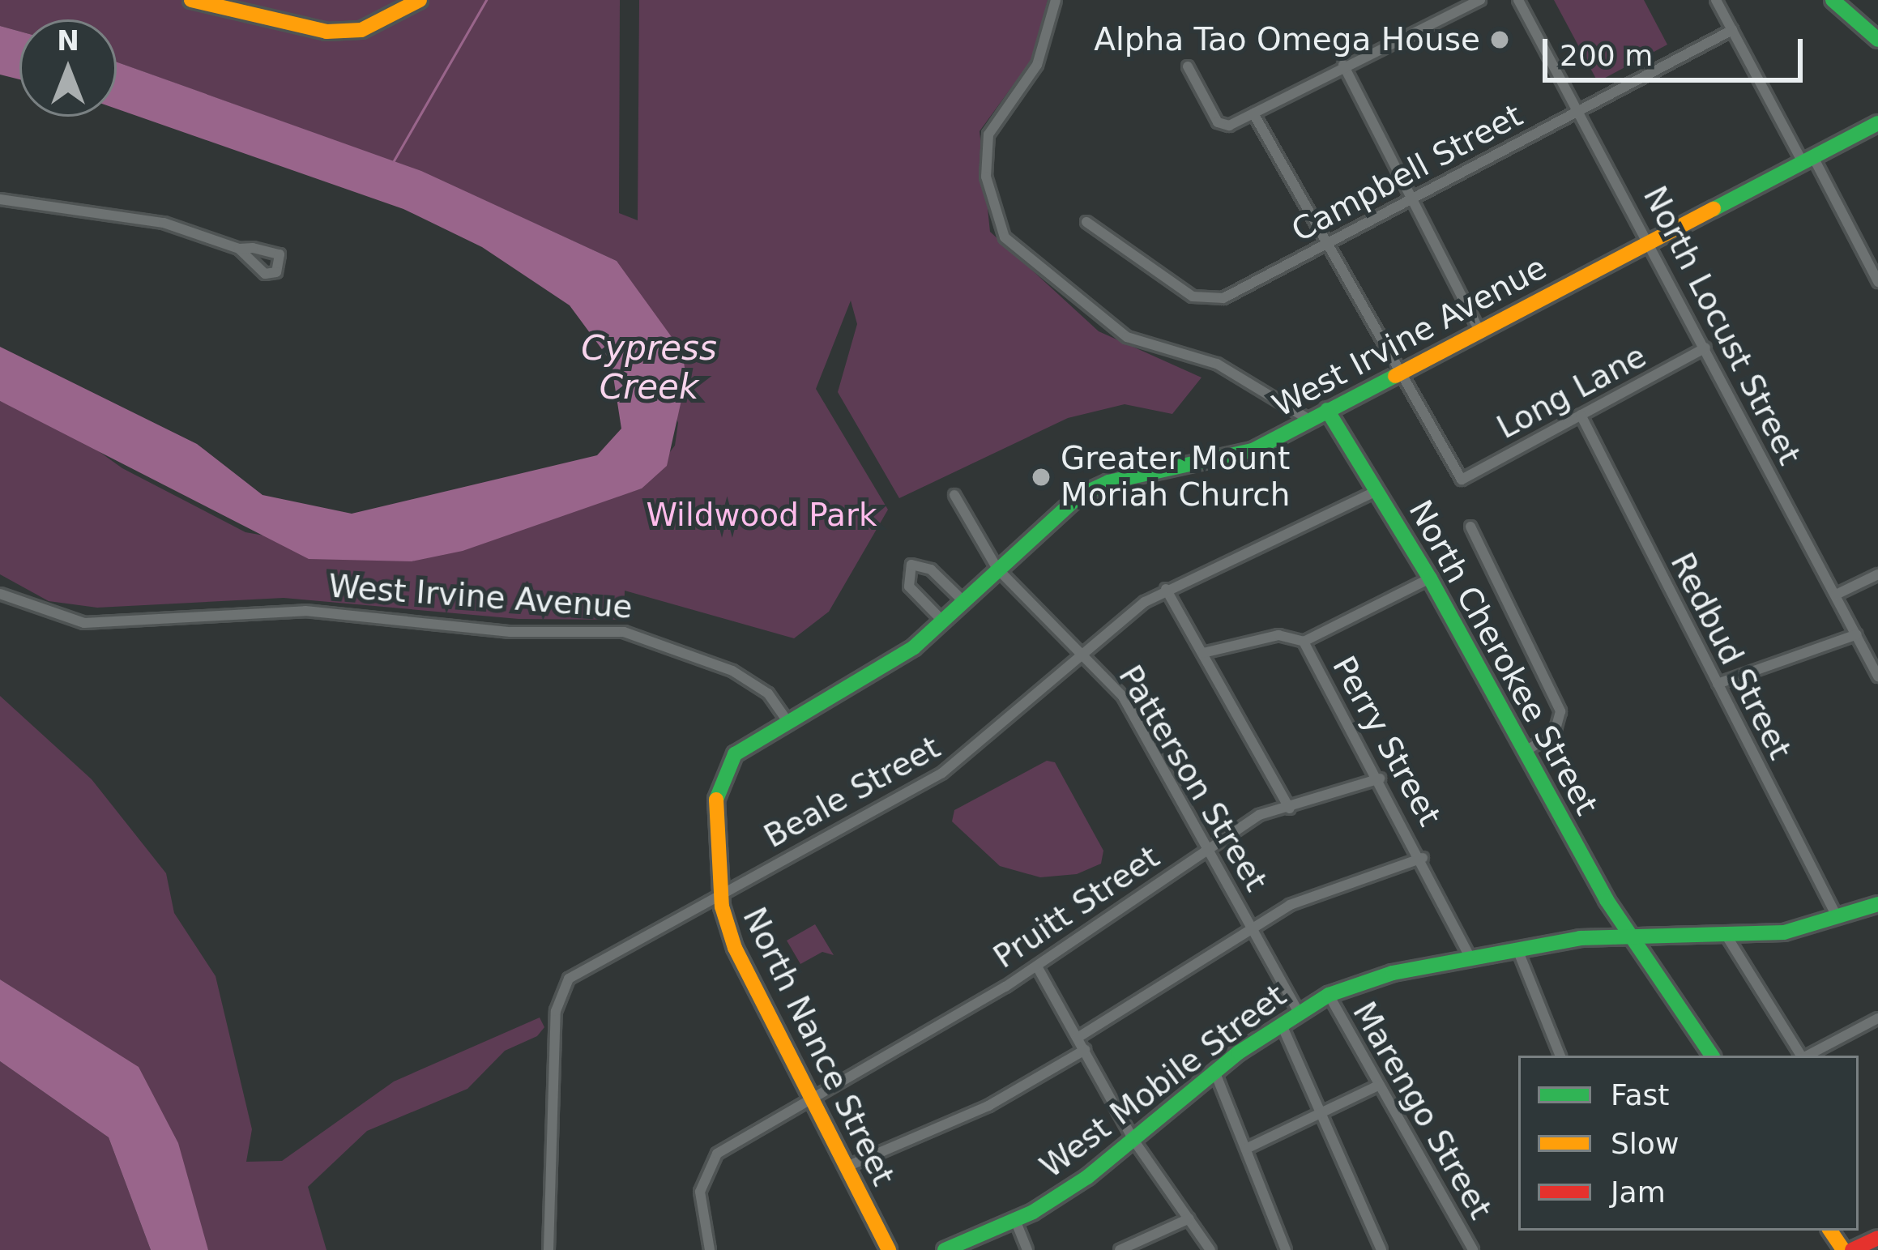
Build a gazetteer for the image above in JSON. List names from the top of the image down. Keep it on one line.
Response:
{"streets":{"street":["Campbell Street","North Locust Street","West Irvine Avenue","Long Lane","Redbud Street","North Cherokee Street","Perry Street","Patterson Street","Beale Street","Pruitt Street","North Nance Street","West Mobile Street","Marengo Street"]},"crossings":[["Campbell Street","North Locust Street"],["North Locust Street","West Irvine Avenue"],["North Locust Street","Long Lane"],["West Irvine Avenue","Long Lane"],["West Irvine Avenue","North Cherokee Street"],["West Irvine Avenue","Patterson Street"],["West Irvine Avenue","North Nance Street"],["Long Lane","Redbud Street"],["Redbud Street","West Mobile Street"],["North Cherokee Street","Beale Street"],["North Cherokee Street","West Mobile Street"],["Perry Street","Pruitt Street"],["Perry Street","West Mobile Street"],["Patterson Street","Beale Street"],["Patterson Street","Pruitt Street"],["Patterson Street","West Mobile Street"],["Beale Street","North Nance Street"],["Pruitt Street","North Nance Street"],["West Mobile Street","Marengo Street"]],"water":["Cypress Creek"],"parks":["Wildwood Park"],"places":["Alpha Tao Omega House","Greater Mount Moriah Church"],"legend":["Fast","Slow","Jam"],"scale_bar":"200 m","north":"top"}
